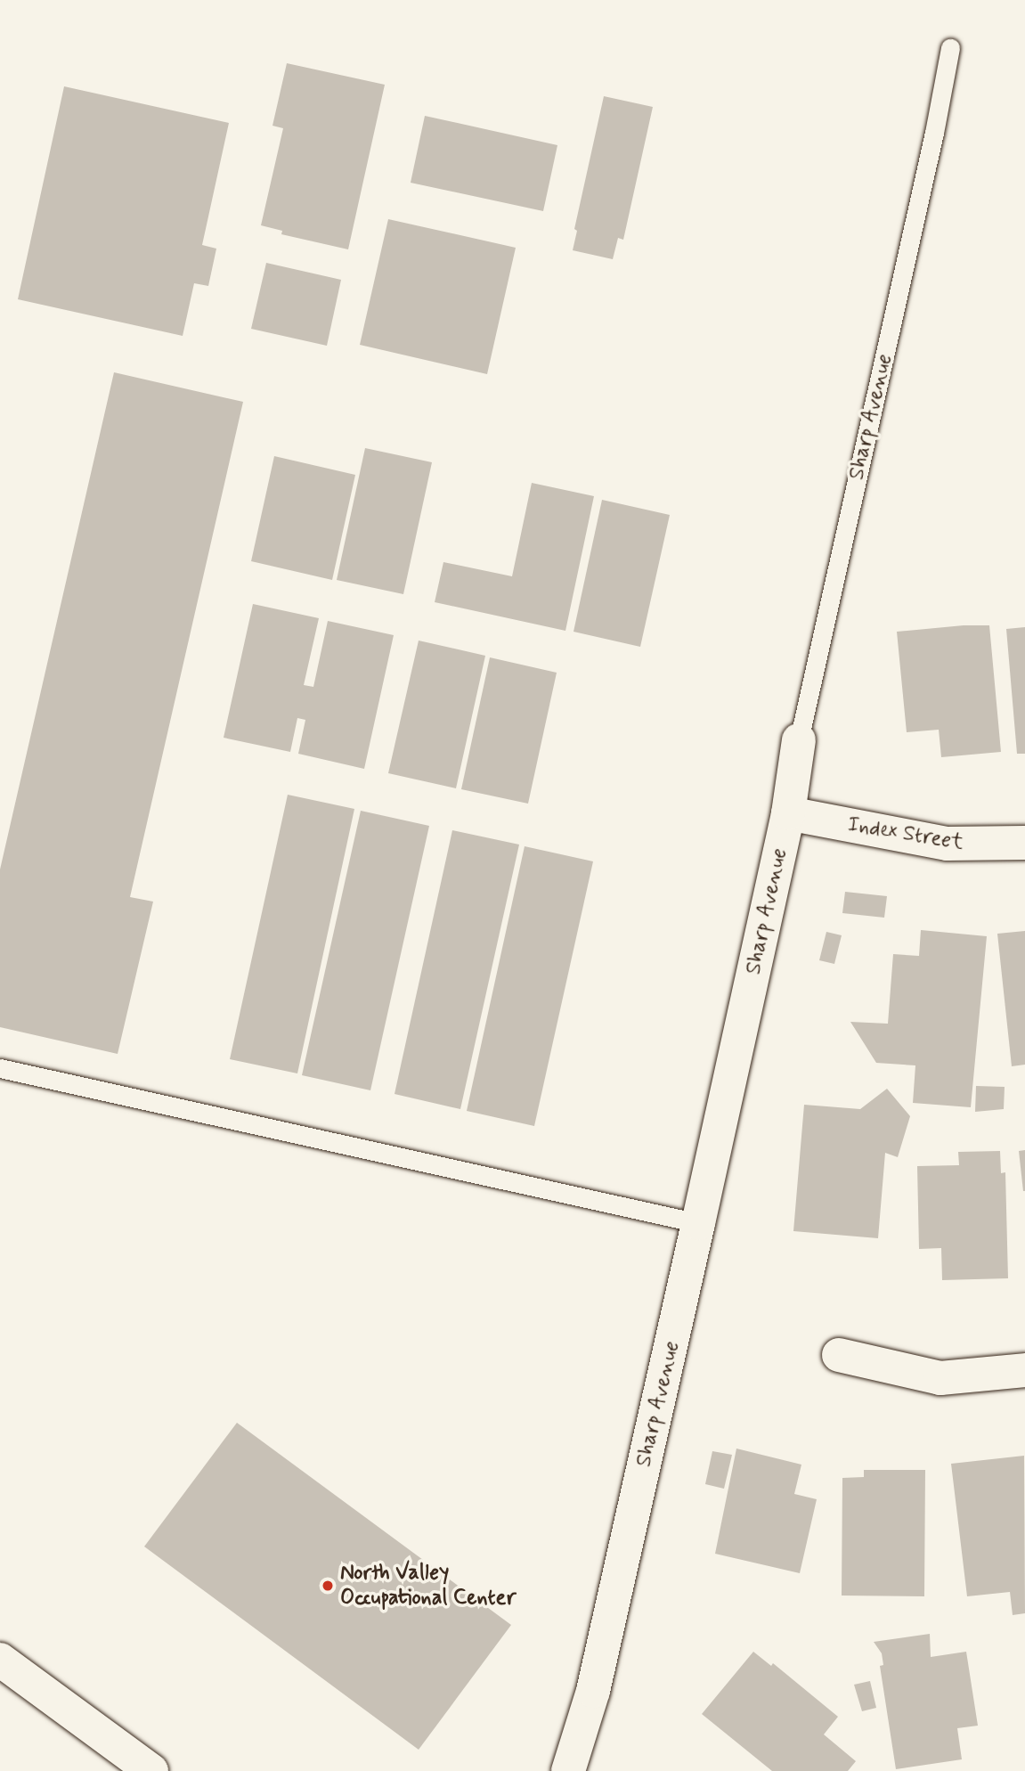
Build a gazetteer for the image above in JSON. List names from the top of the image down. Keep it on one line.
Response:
{"streets":{"street":["Sharp Avenue","Index Street"]},"crossings":[["Sharp Avenue","Index Street"]],"places":["North Valley Occupational Center"]}
